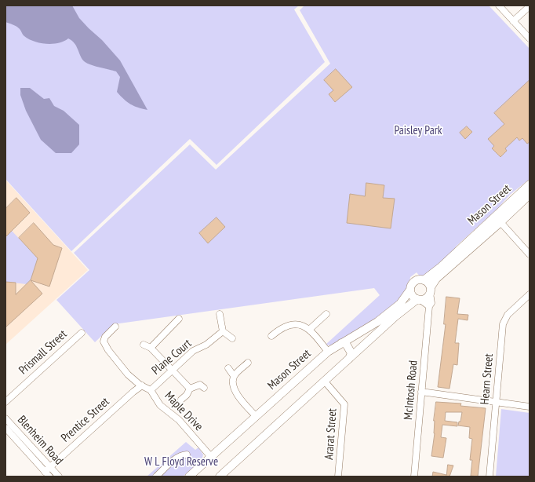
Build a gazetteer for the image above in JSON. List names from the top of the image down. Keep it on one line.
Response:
{"streets":{"street":["Mason Street","Prismall Street","Plane Court","Hearn Street","McIntosh Road","Maple Drive","Prentice Street","Ararat Street","Blenheim Road"]},"crossings":[["Mason Street","McIntosh Road"],["Mason Street","Maple Drive"],["Plane Court","Maple Drive"],["Maple Drive","Prentice Street"],["Prentice Street","Blenheim Road"]],"parks":["Paisley Park","W L Floyd Reserve"]}
